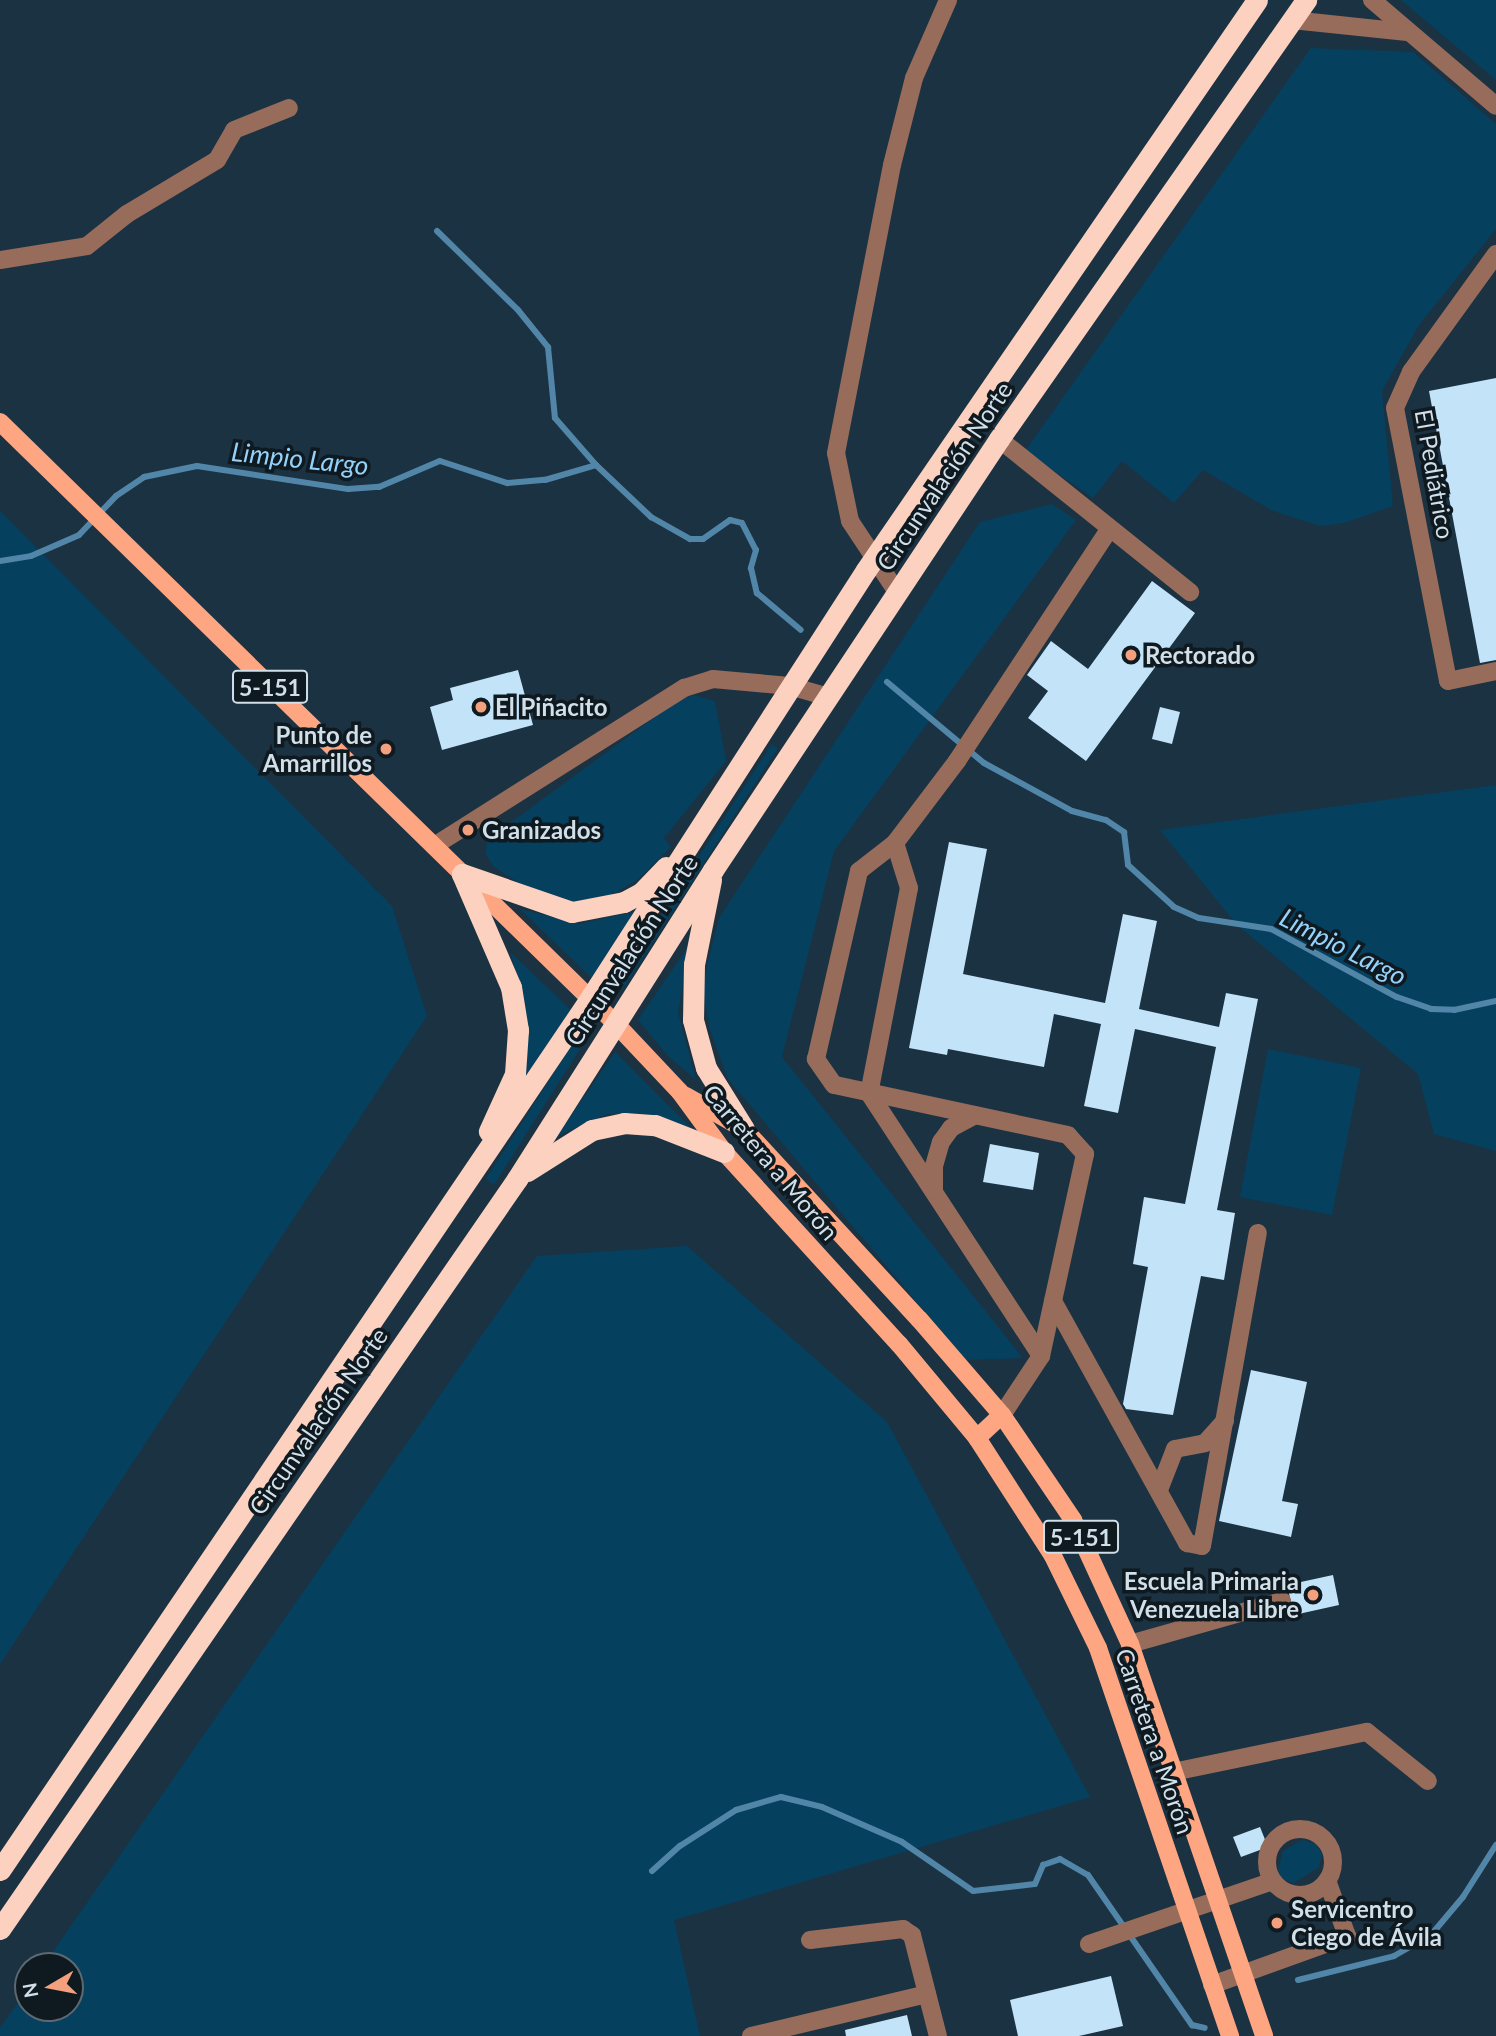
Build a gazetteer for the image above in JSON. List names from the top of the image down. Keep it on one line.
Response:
{"streets":{"highway":["Circunvalación Norte"],"main road":["5-151","Carretera a Morón"],"street":["El Pediátrico"]},"crossings":[["Circunvalación Norte","5-151"],["5-151","Carretera a Morón"]],"water":["Limpio Largo"],"places":["Rectorado","El Piñacito","Punto de Amarrillos","Granizados","Escuela Primaria Venezuela Libre","Servicentro Ciego de Ávila"],"north":"left"}
